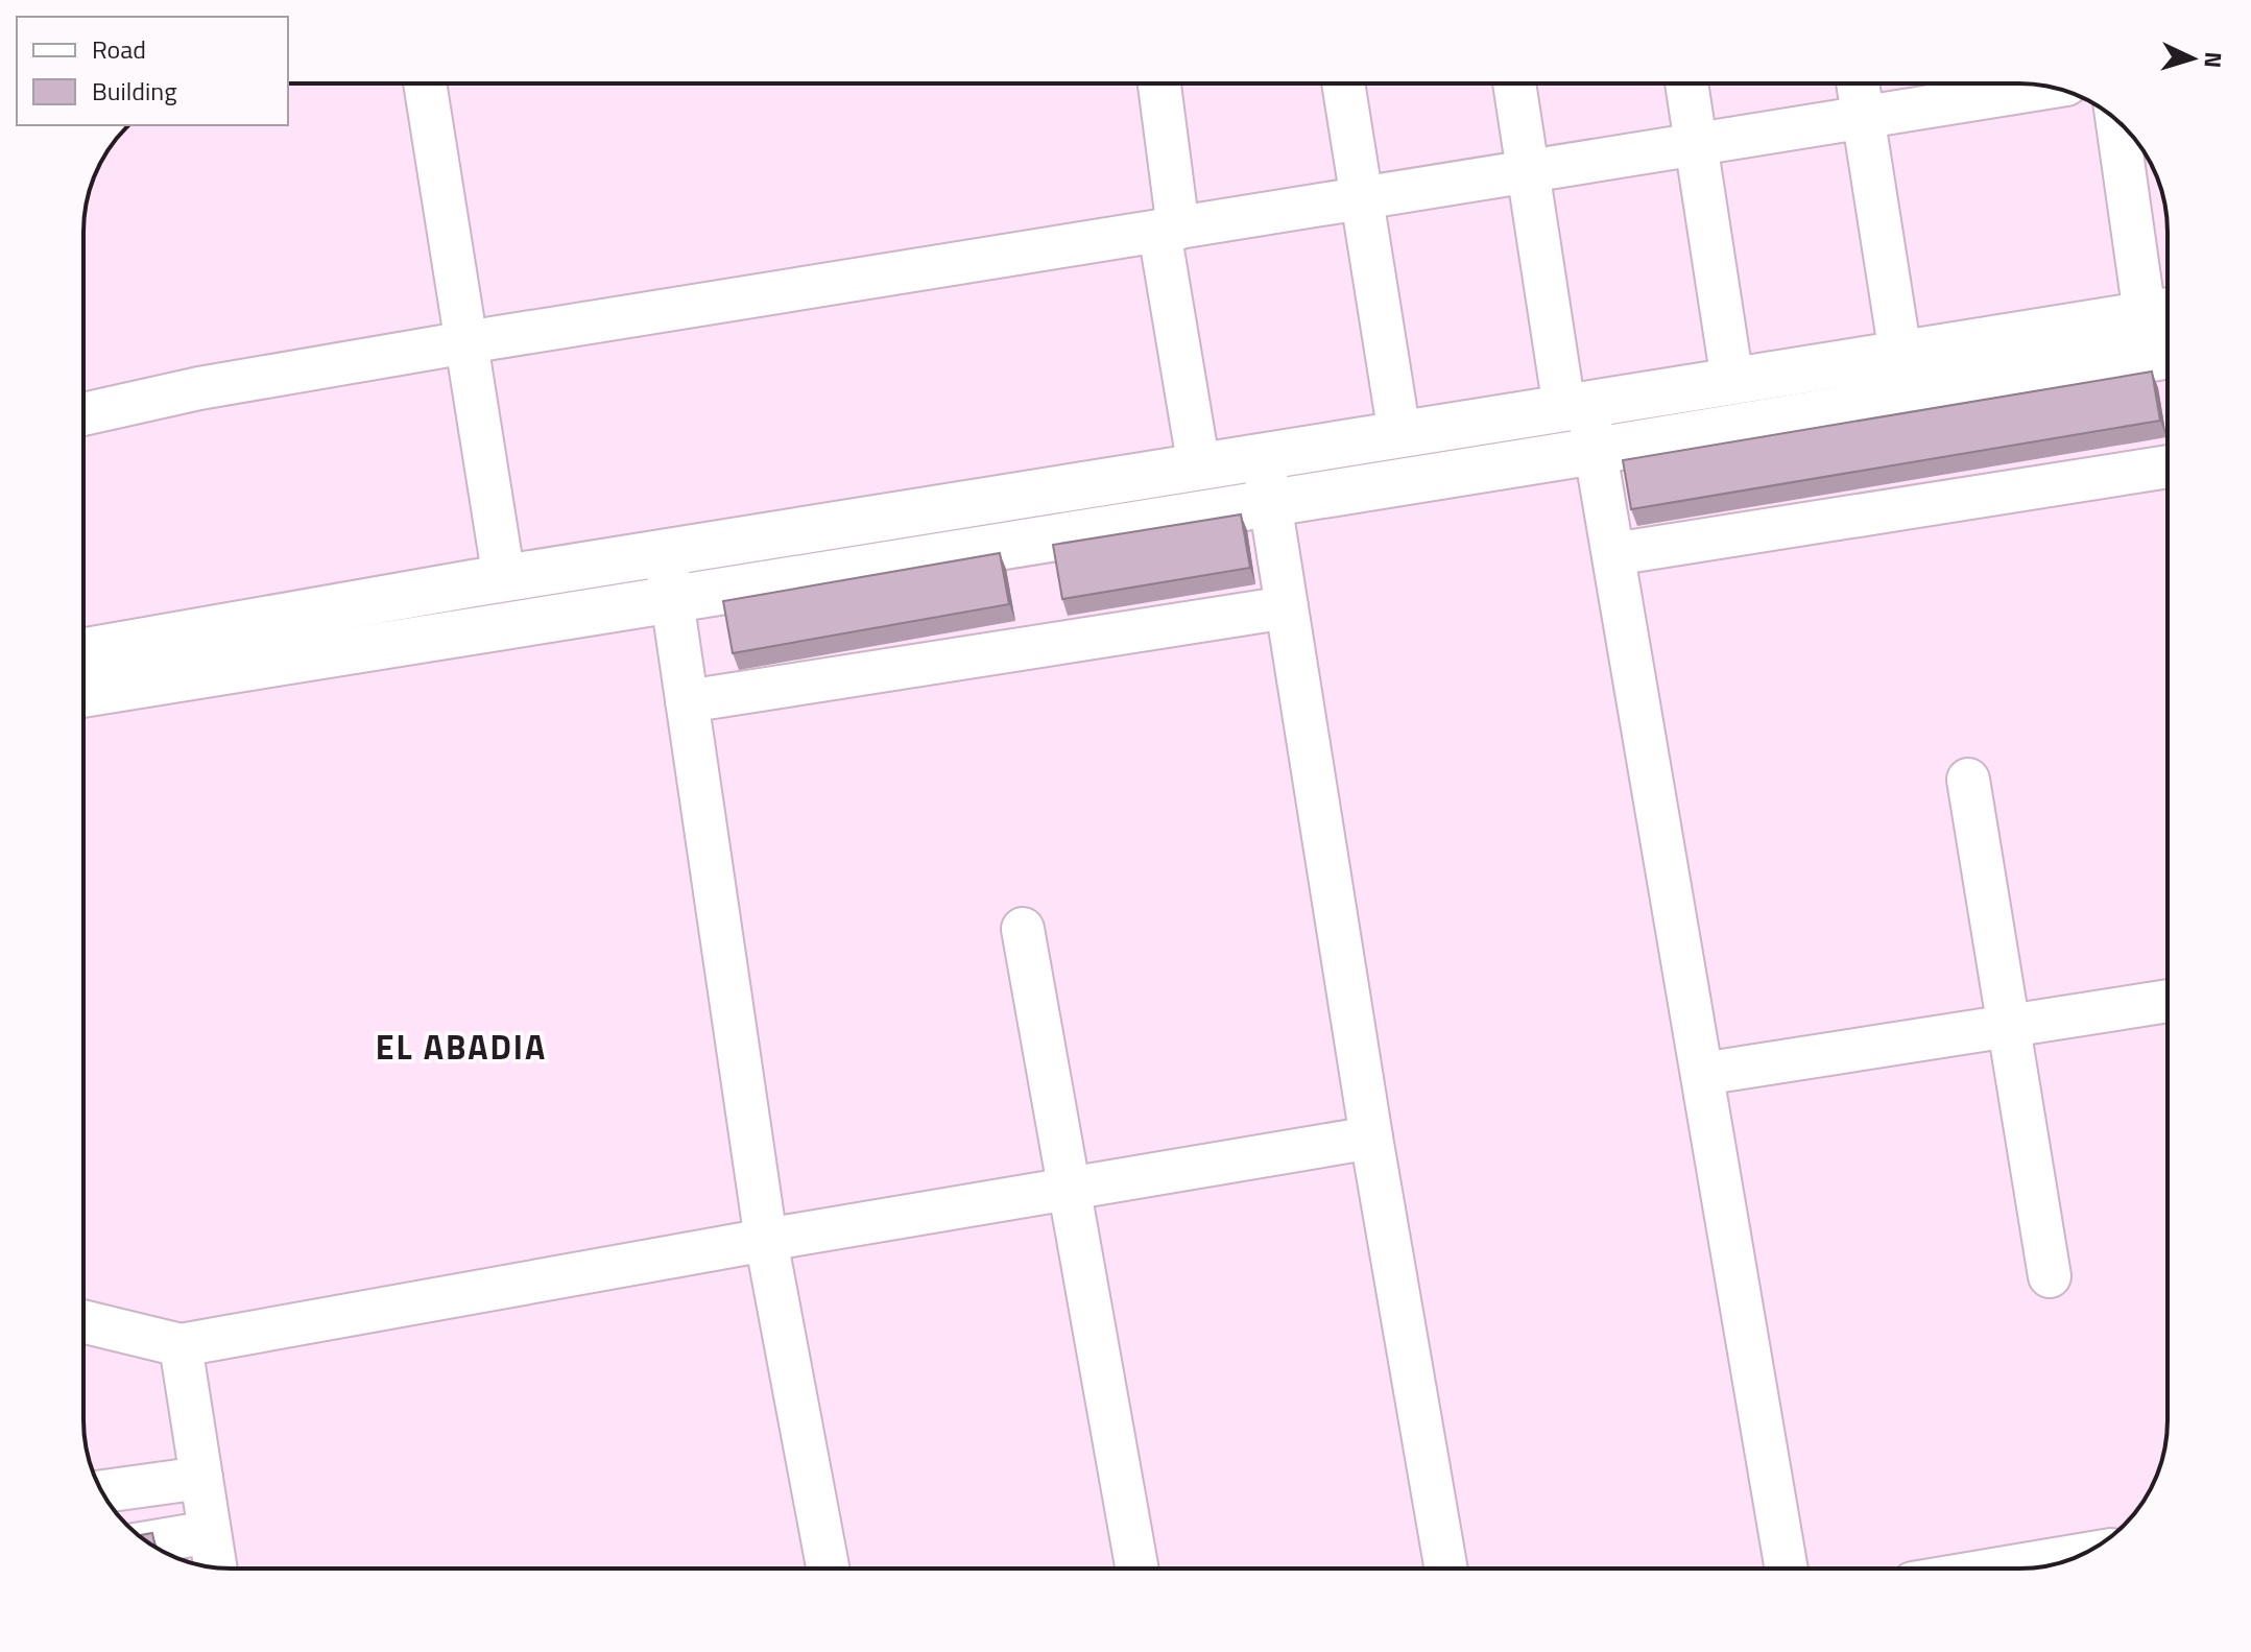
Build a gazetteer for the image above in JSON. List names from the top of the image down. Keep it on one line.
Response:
{"districts":["EL ABADIA"],"legend":["Road","Building"],"north":"right"}
